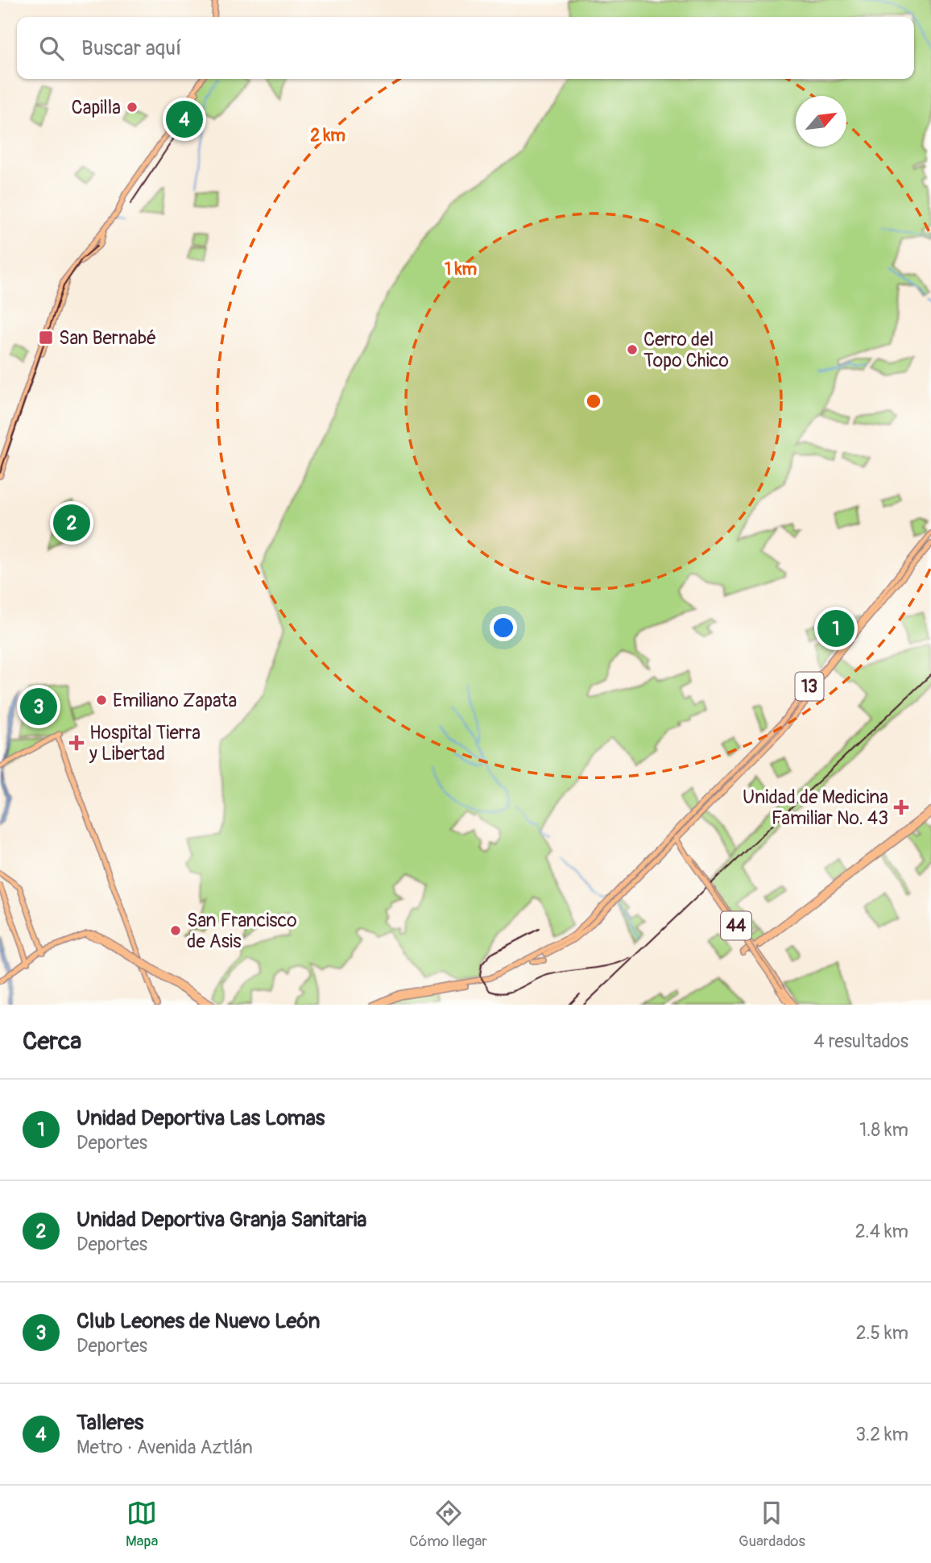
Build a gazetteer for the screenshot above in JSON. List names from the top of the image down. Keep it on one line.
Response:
{"streets":{"main road":["13","44"]},"crossings":[["13","44"]],"places":{"other":["Capilla","Cerro del Topo Chico","Emiliano Zapata","San Francisco de Asis"],"transit":["San Bernabé"],"health":["Hospital Tierra y Libertad","Unidad de Medicina Familiar No. 43"]},"north":"top right","page":{"search":"Buscar aquí","pins":["4","2","1","3"],"heading":["Cerca","4 resultados"],"list":[{"mark":"1","name":"Unidad Deportiva Las Lomas","note":"Deportes","value":"1.8 km"},{"mark":"2","name":"Unidad Deportiva Granja Sanitaria","note":"Deportes","value":"2.4 km"},{"mark":"3","name":"Club Leones de Nuevo León","note":"Deportes","value":"2.5 km"},{"mark":"4","name":"Talleres","note":"Metro · Avenida Aztlán","value":"3.2 km"}],"nav":["Mapa","Cómo llegar","Guardados"]},"rings":["2 km","1 km"]}
